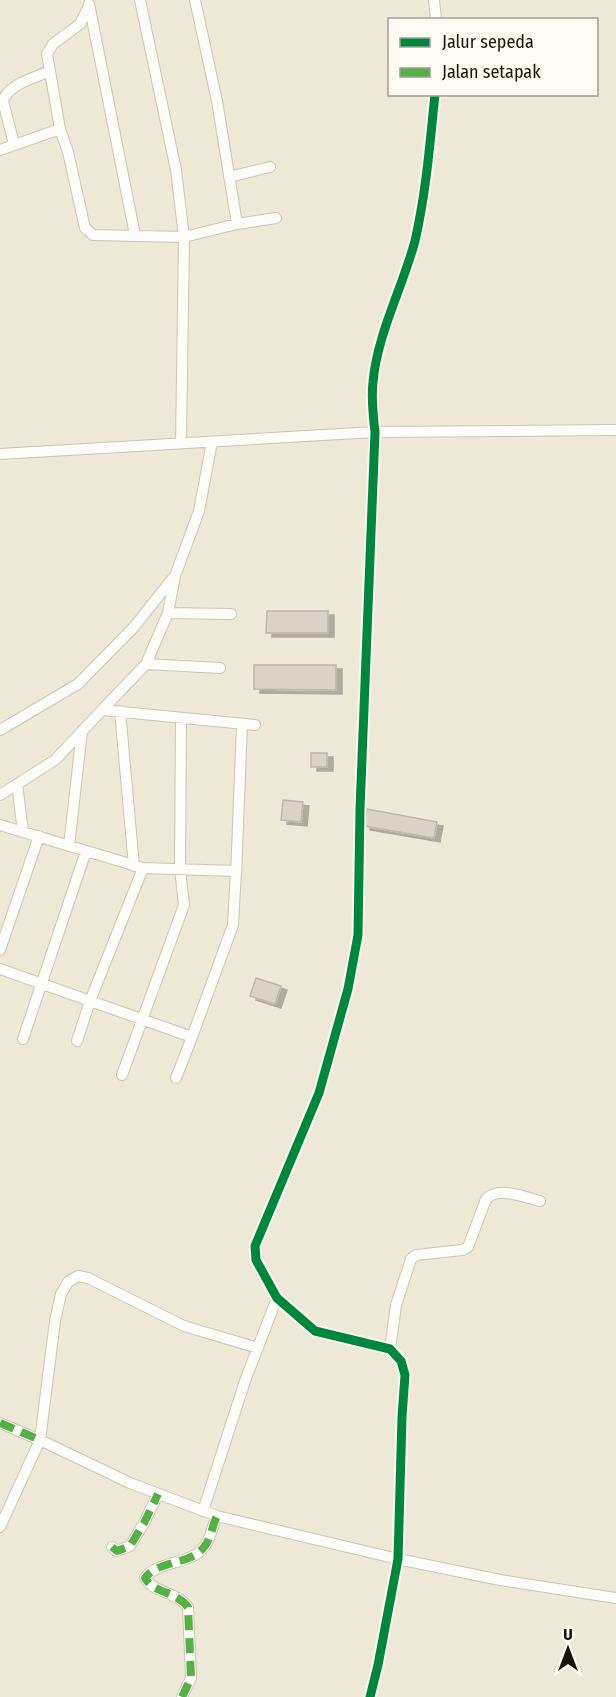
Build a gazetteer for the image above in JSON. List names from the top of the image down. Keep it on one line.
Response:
{"legend":["Jalur sepeda","Jalan setapak"],"north":"top"}
